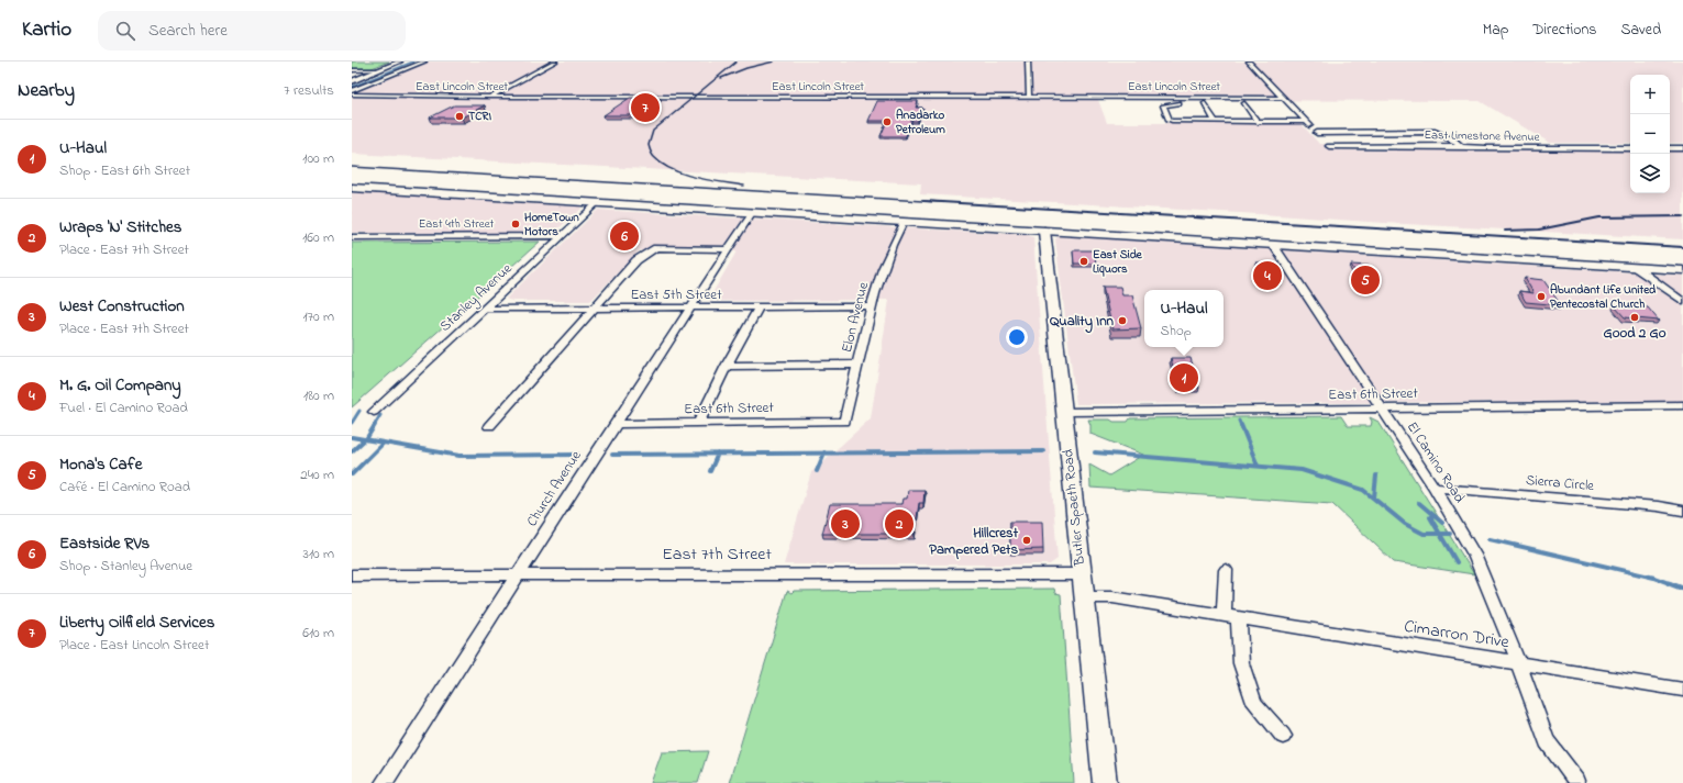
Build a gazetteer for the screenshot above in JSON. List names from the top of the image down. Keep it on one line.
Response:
{"streets":{"main road":["Butler Spaeth Road"],"street":["East Lincoln Street","East Limestone Avenue","East 4th Street","East 5th Street","Stanley Avenue","Elon Avenue","East 6th Street","El Camino Road","Sierra Circle","Church Avenue","East 7th Street","Cimarron Drive"]},"crossings":[["East 4th Street","Stanley Avenue"],["East 5th Street","Stanley Avenue"],["East 5th Street","Elon Avenue"],["East 5th Street","Church Avenue"],["Elon Avenue","East 6th Street"],["East 6th Street","El Camino Road"],["East 6th Street","Church Avenue"],["East 6th Street","Butler Spaeth Road"],["El Camino Road","Sierra Circle"],["El Camino Road","Cimarron Drive"],["Church Avenue","East 7th Street"],["Butler Spaeth Road","East 7th Street"],["Butler Spaeth Road","Cimarron Drive"]],"places":["TCRI","Anadarko Petroleum","HomeTown Motors","East Side Liquors","Abundant Life United Pentecostal Church","Good 2 Go","Quality Inn","Hillcrest Pampered Pets"],"page":{"header":"Kartio","search":"Search here","nav":["Map","Directions","Saved"],"heading":["Nearby","7 results"],"map_buttons":["+","−"],"pins":["7","6","4","5","1","2","3"],"list":[{"mark":"1","name":"U-Haul","note":"Shop · East 6th Street","value":"100 m"},{"mark":"2","name":"Wraps 'N' Stitches","note":"Place · East 7th Street","value":"160 m"},{"mark":"3","name":"West Construction","note":"Place · East 7th Street","value":"170 m"},{"mark":"4","name":"M. G. Oil Company","note":"Fuel · El Camino Road","value":"180 m"},{"mark":"5","name":"Mona's Cafe","note":"Café · El Camino Road","value":"240 m"},{"mark":"6","name":"Eastside RVs","note":"Shop · Stanley Avenue","value":"310 m"},{"mark":"7","name":"Liberty Oilfield Services","note":"Place · East Lincoln Street","value":"610 m"}],"popup":["U-Haul","Shop"]}}
